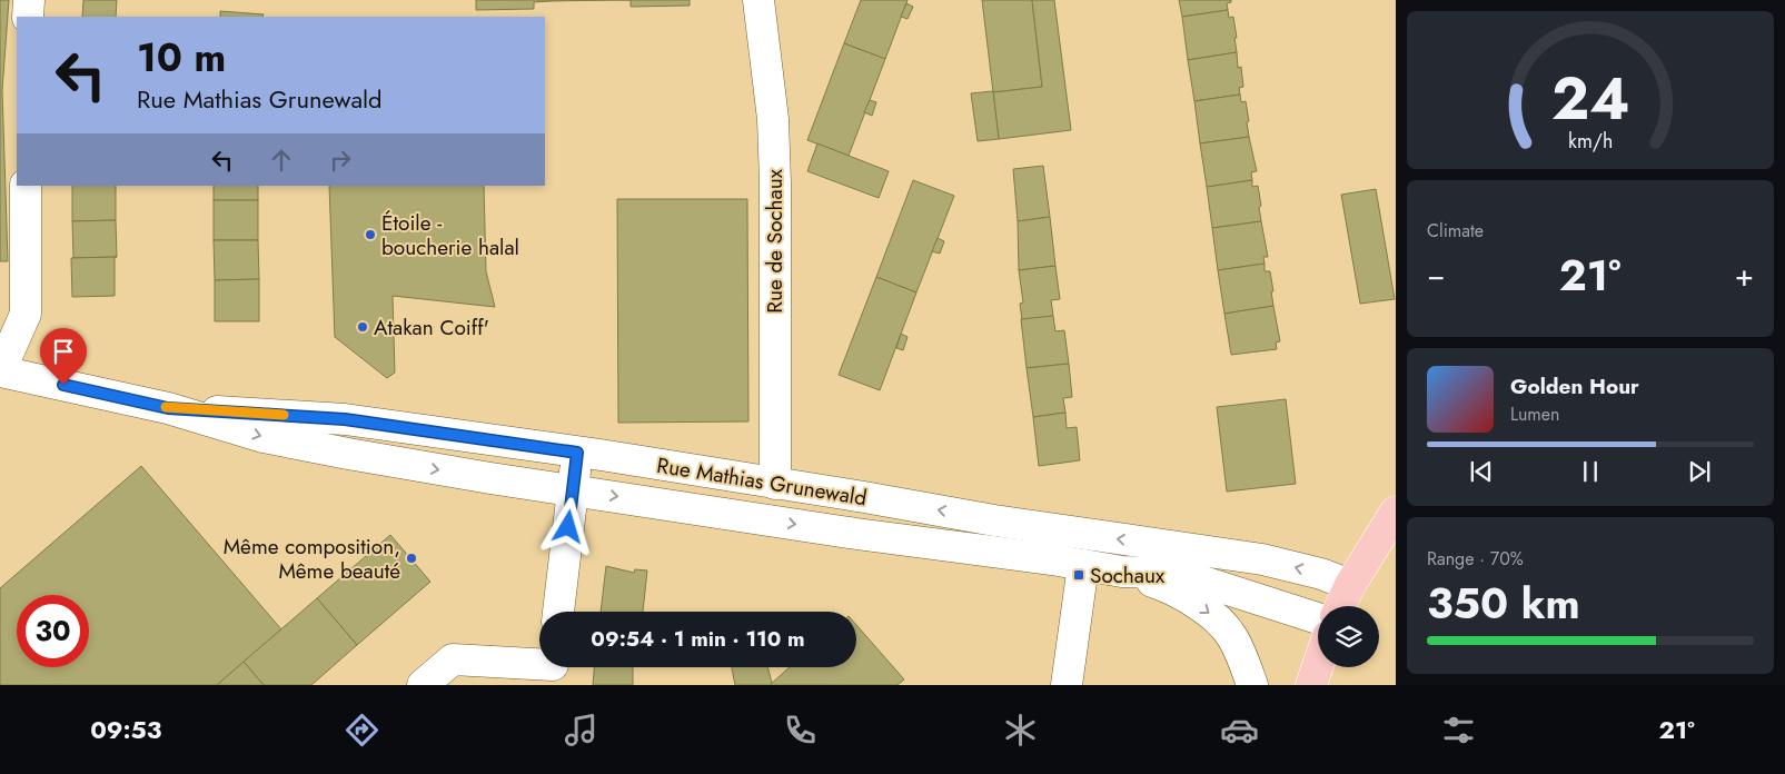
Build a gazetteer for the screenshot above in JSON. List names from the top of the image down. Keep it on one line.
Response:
{"streets":{"street":["Rue de Sochaux","Rue Mathias Grunewald"]},"crossings":[["Rue de Sochaux","Rue Mathias Grunewald"]],"places":{"other":["Étoile - boucherie halal","Atakan Coiff'","Même composition, Même beauté"],"transit":["Sochaux"]},"page":{"turn":["10 m","Rue Mathias Grunewald"],"tile":["Climate",["Range · 70%","350 km"]],"heat":["−","21°","+"],"song":["Golden Hour","Lumen"],"limit":"30","trip":"09:54 · 1 min · 110 m","tabs":["09:53","21°"],"gauge":["24","km/h"]}}
